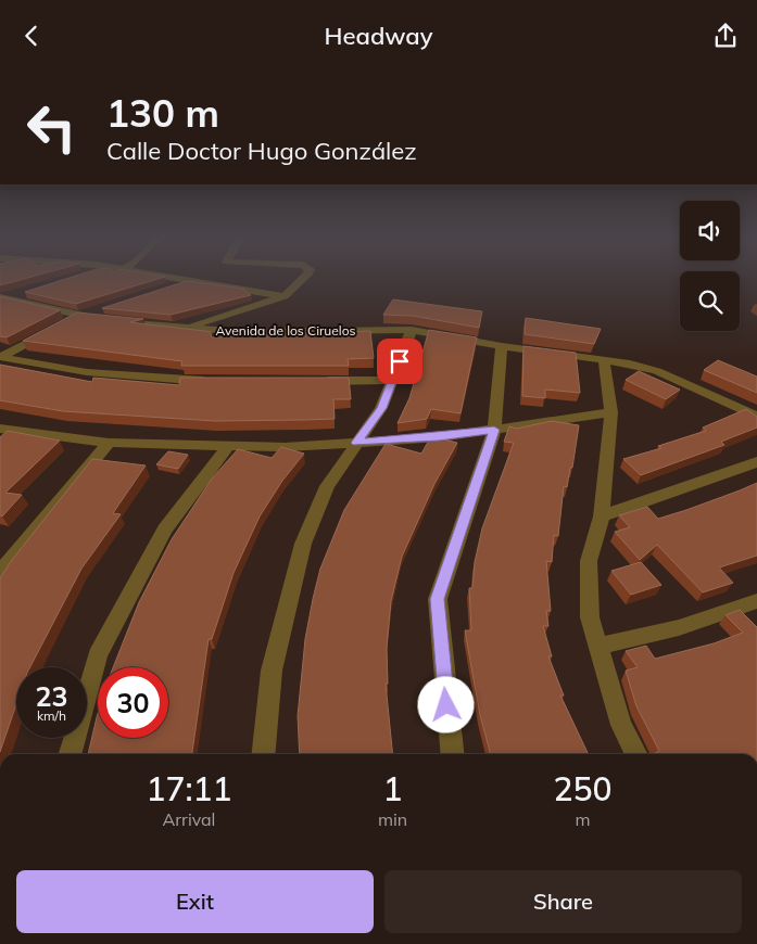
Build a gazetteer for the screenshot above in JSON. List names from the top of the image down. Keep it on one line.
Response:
{"streets":{"street":["Avenida de los Ciruelos"]},"page":{"header":"Headway","turn":["130 m","Calle Doctor Hugo González"],"speed":"23 km/h","limit":"30","eta":["17:11","Arrival","1","min","250","m"],"buttons":["Exit","Share"]}}
